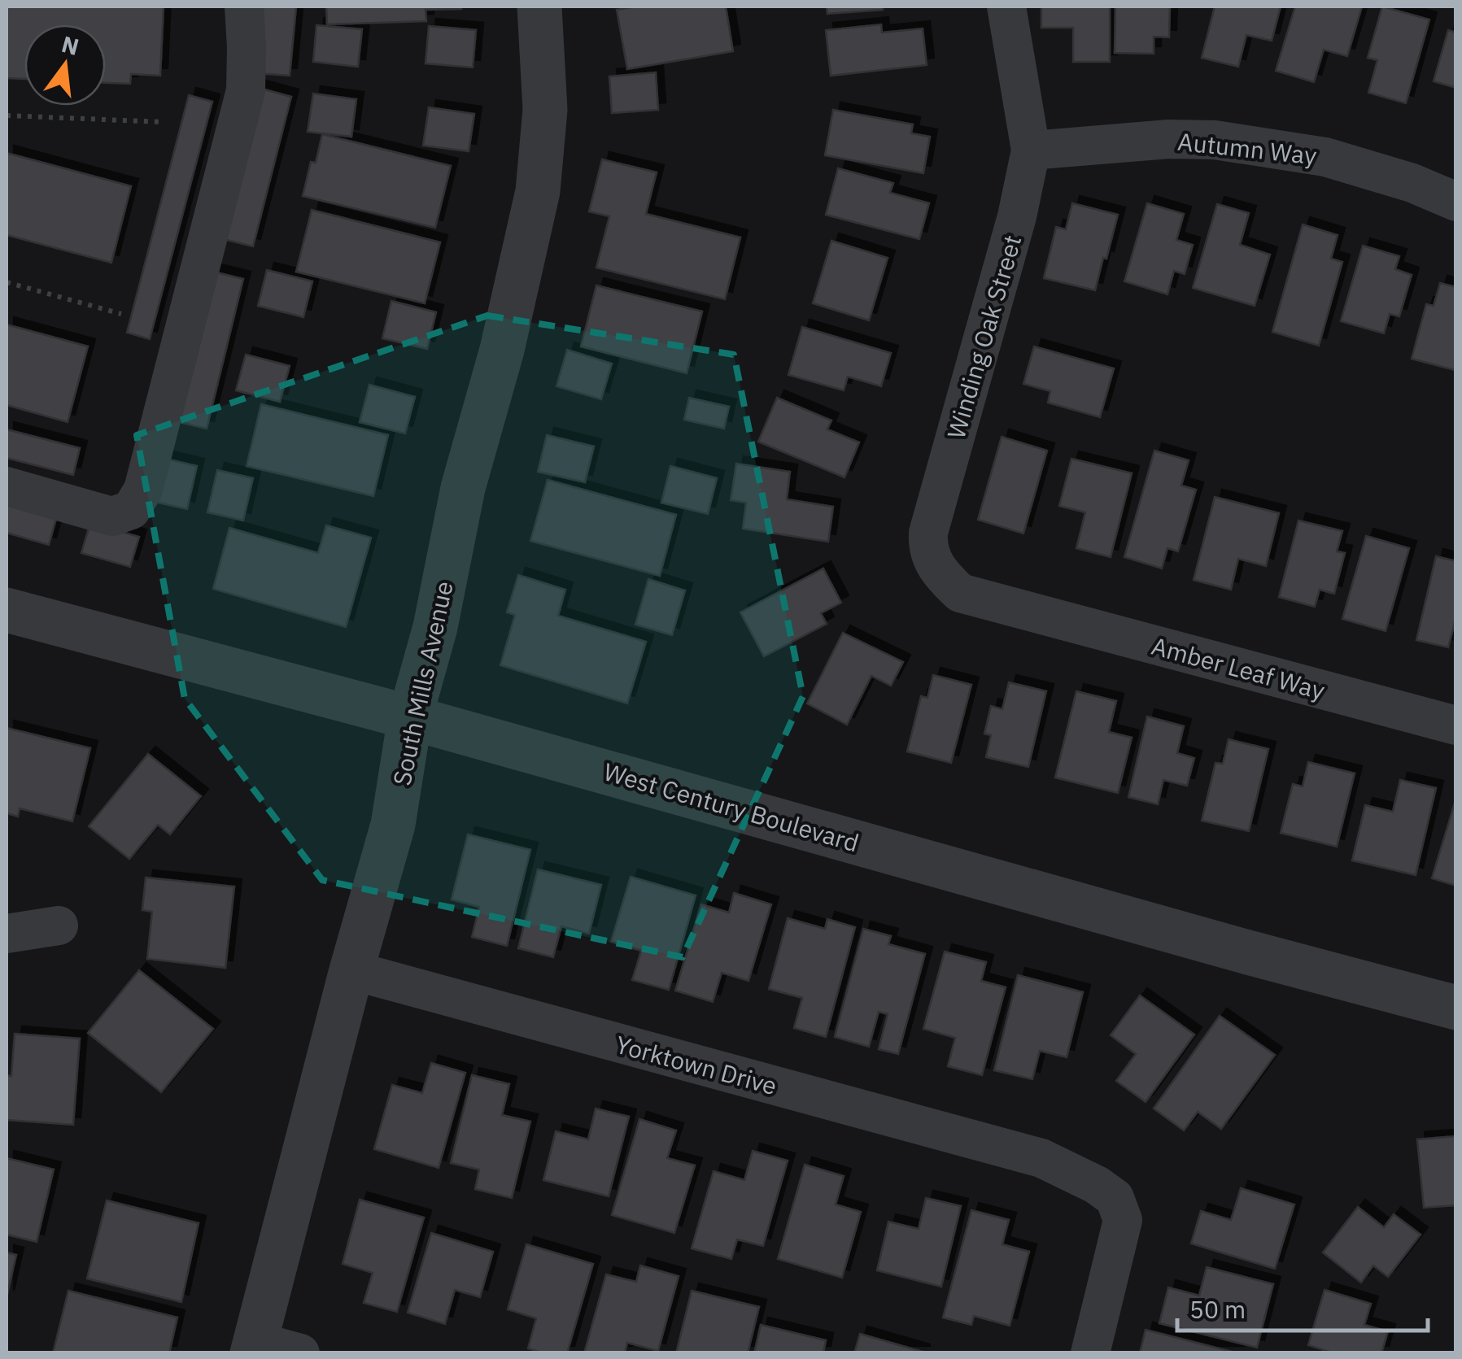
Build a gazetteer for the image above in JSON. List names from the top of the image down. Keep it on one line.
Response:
{"streets":{"street":["Autumn Way","Winding Oak Street","Amber Leaf Way","South Mills Avenue","West Century Boulevard","Yorktown Drive"]},"crossings":[["Autumn Way","Winding Oak Street"],["Winding Oak Street","Amber Leaf Way"],["South Mills Avenue","West Century Boulevard"],["South Mills Avenue","Yorktown Drive"]],"scale_bar":"50 m","north":"top"}
